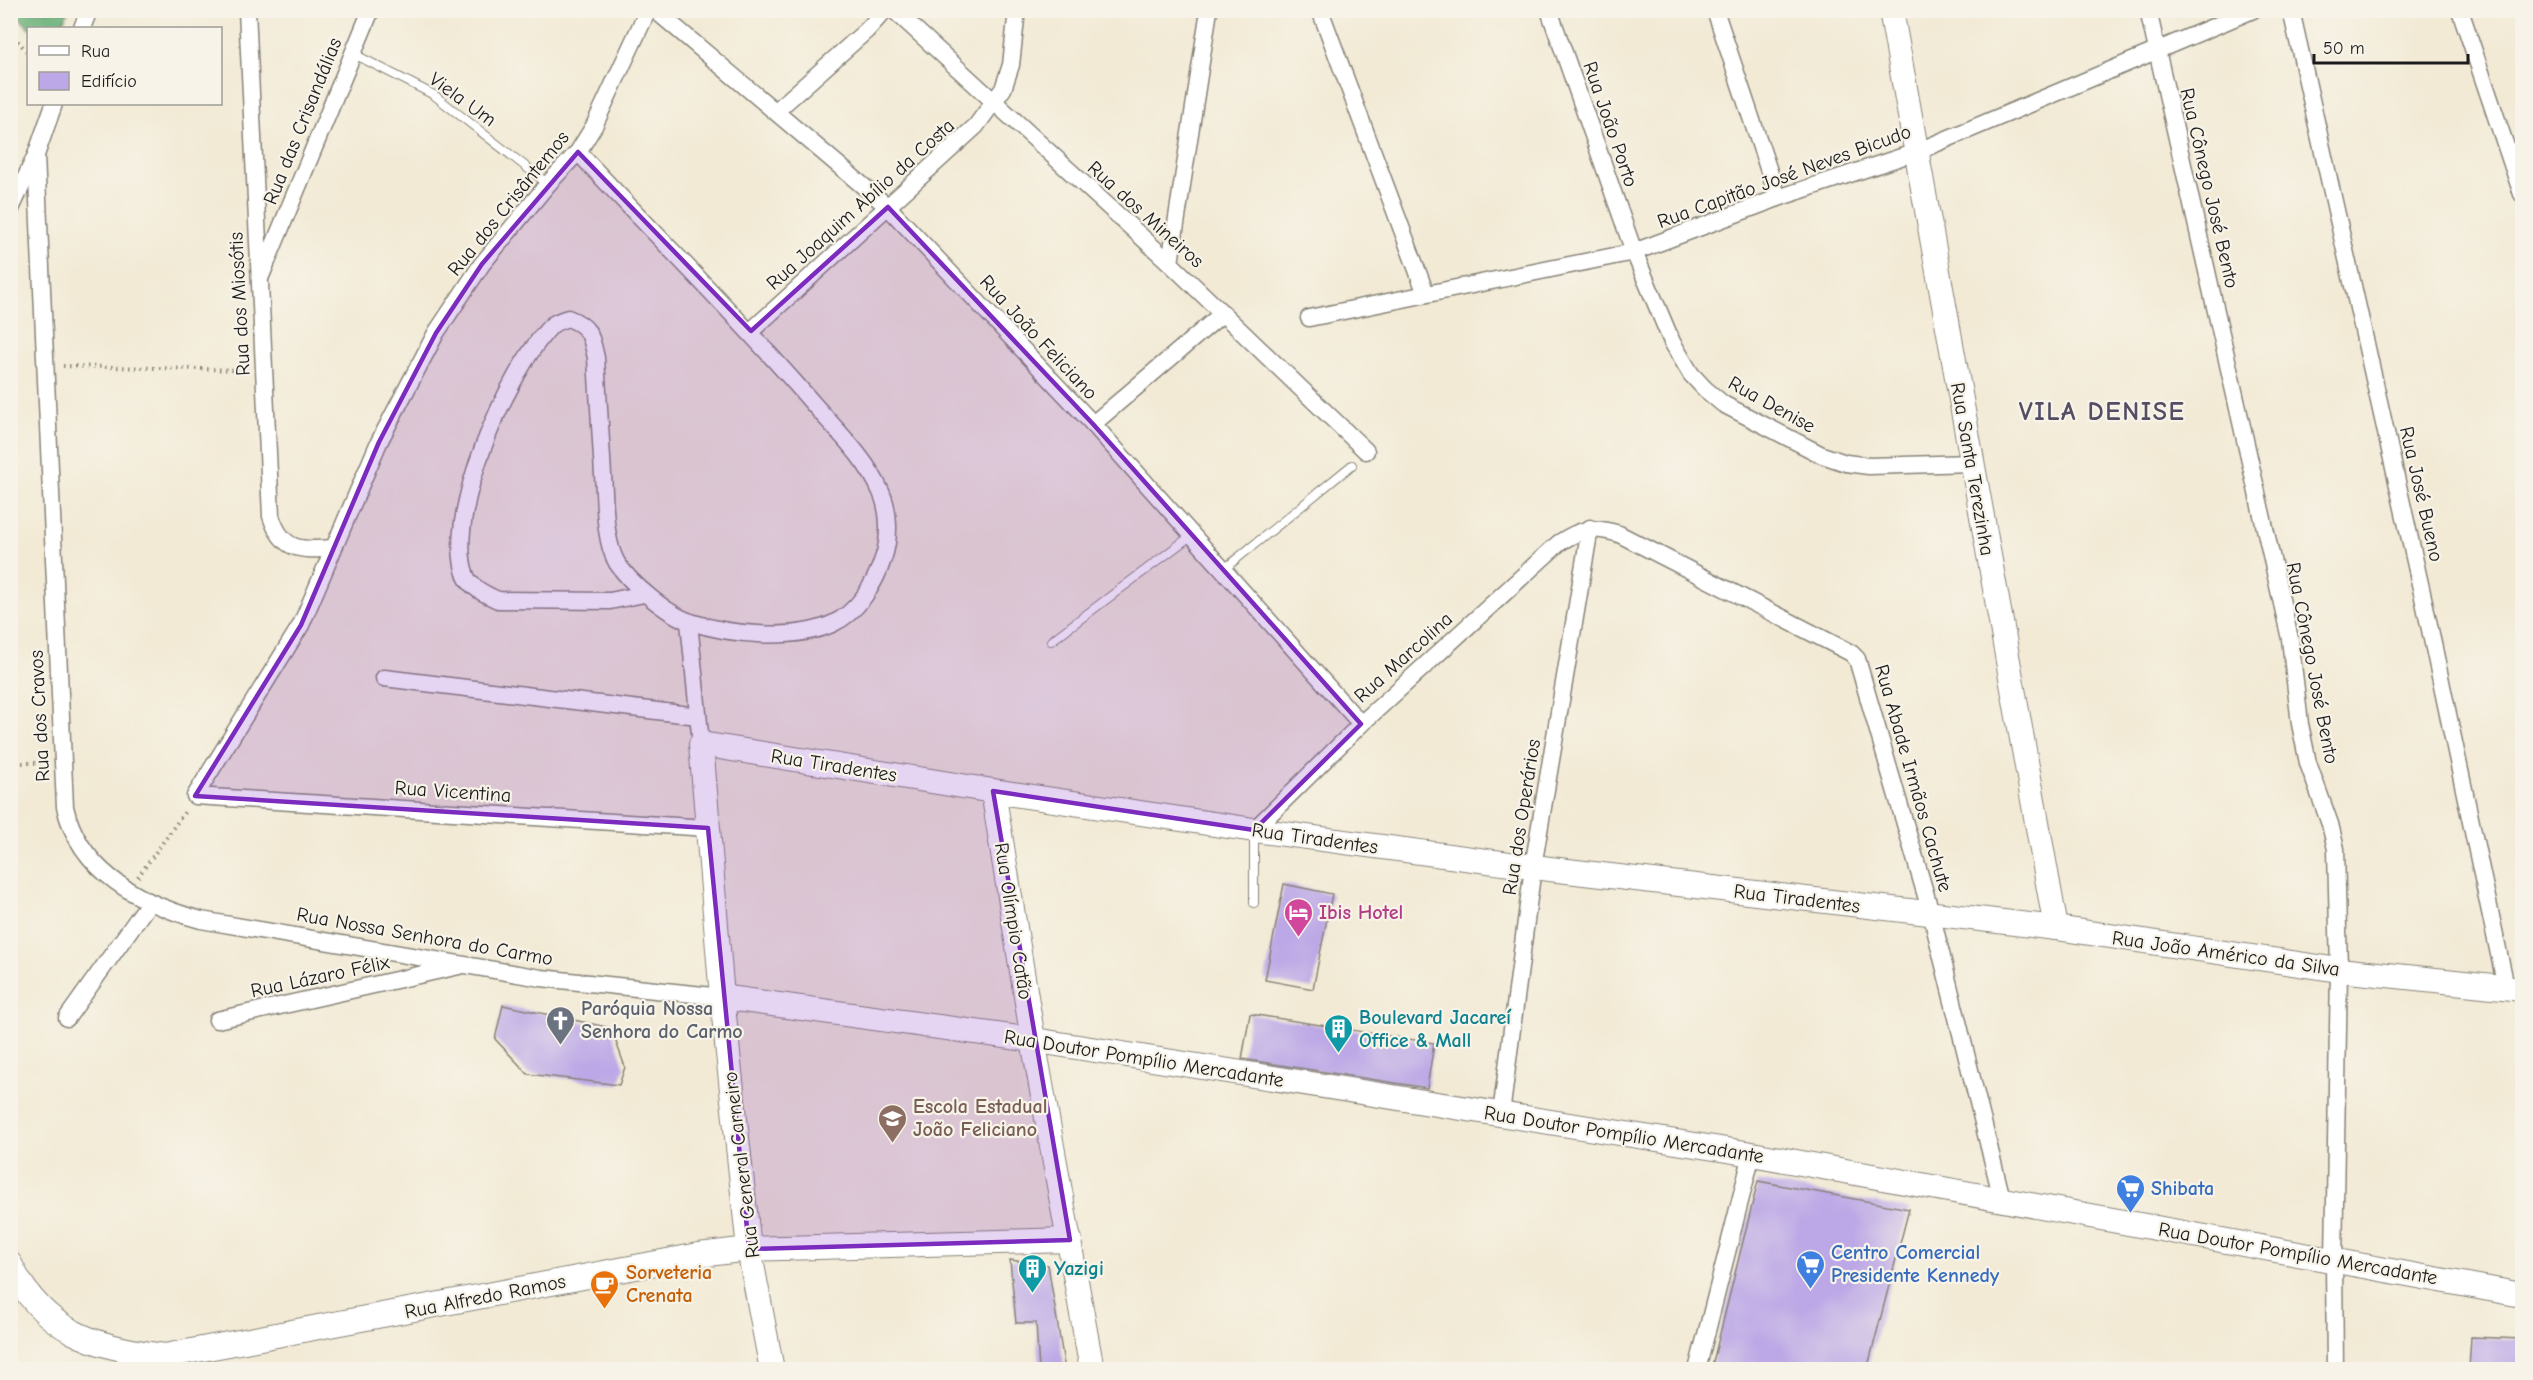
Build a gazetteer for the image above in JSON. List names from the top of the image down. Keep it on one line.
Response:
{"streets":{"main road":["Rua Santa Terezinha","Rua Tiradentes","Rua Olímpio Catão","Rua João Américo da Silva","Rua Doutor Pompílio Mercadante","Rua General Carneiro","Rua Alfredo Ramos"],"street":["Rua das Crisandálias","Rua João Porto","Rua Capitão José Neves Bicudo","Rua Cônego José Bento","Rua dos Crisântemos","Rua Joaquim Abílio da Costa","Rua dos Mineiros","Rua dos Miosótis","Rua João Feliciano","Rua Denise","Rua José Bueno","Rua Marcolina","Rua dos Cravos","Rua Abade Irmãos Cachute","Rua Vicentina","Rua dos Operários","Rua Nossa Senhora do Carmo","Rua Lázaro Félix"],"lane":["Viela Um"]},"crossings":[["Viela Um","Rua das Crisandálias"],["Viela Um","Rua dos Crisântemos"],["Rua das Crisandálias","Rua dos Miosótis"],["Rua João Porto","Rua Capitão José Neves Bicudo"],["Rua João Porto","Rua Denise"],["Rua Capitão José Neves Bicudo","Rua Cônego José Bento"],["Rua Capitão José Neves Bicudo","Rua Denise"],["Rua Capitão José Neves Bicudo","Rua Santa Terezinha"],["Rua Cônego José Bento","Rua João Américo da Silva"],["Rua Cônego José Bento","Rua Doutor Pompílio Mercadante"],["Rua dos Crisântemos","Rua dos Miosótis"],["Rua Joaquim Abílio da Costa","Rua dos Mineiros"],["Rua Joaquim Abílio da Costa","Rua João Feliciano"],["Rua João Feliciano","Rua Marcolina"],["Rua Denise","Rua Santa Terezinha"],["Rua Santa Terezinha","Rua João Américo da Silva"],["Rua José Bueno","Rua João Américo da Silva"],["Rua Marcolina","Rua Tiradentes"],["Rua Marcolina","Rua Abade Irmãos Cachute"],["Rua Marcolina","Rua dos Operários"],["Rua dos Cravos","Rua Nossa Senhora do Carmo"],["Rua Tiradentes","Rua Abade Irmãos Cachute"],["Rua Tiradentes","Rua dos Operários"],["Rua Tiradentes","Rua Olímpio Catão"],["Rua Tiradentes","Rua João Américo da Silva"],["Rua Tiradentes","Rua General Carneiro"],["Rua Abade Irmãos Cachute","Rua dos Operários"],["Rua Abade Irmãos Cachute","Rua João Américo da Silva"],["Rua Abade Irmãos Cachute","Rua Doutor Pompílio Mercadante"],["Rua Vicentina","Rua General Carneiro"],["Rua dos Operários","Rua Doutor Pompílio Mercadante"],["Rua Olímpio Catão","Rua Doutor Pompílio Mercadante"],["Rua Olímpio Catão","Rua Alfredo Ramos"],["Rua Nossa Senhora do Carmo","Rua Lázaro Félix"],["Rua Nossa Senhora do Carmo","Rua Doutor Pompílio Mercadante"],["Rua Nossa Senhora do Carmo","Rua General Carneiro"],["Rua Doutor Pompílio Mercadante","Rua General Carneiro"],["Rua General Carneiro","Rua Alfredo Ramos"]],"districts":["VILA DENISE"],"places":{"hotel":["Ibis Hotel"],"church":["Paróquia Nossa Senhora do Carmo"],"building":["Boulevard Jacareí Office & Mall","Yazigi"],"school or university":["Escola Estadual João Feliciano"],"supermarket":["Shibata","Centro Comercial Presidente Kennedy"],"cafe":["Sorveteria Crenata"]},"legend":["Rua","Edifício"],"scale_bar":"50 m"}
